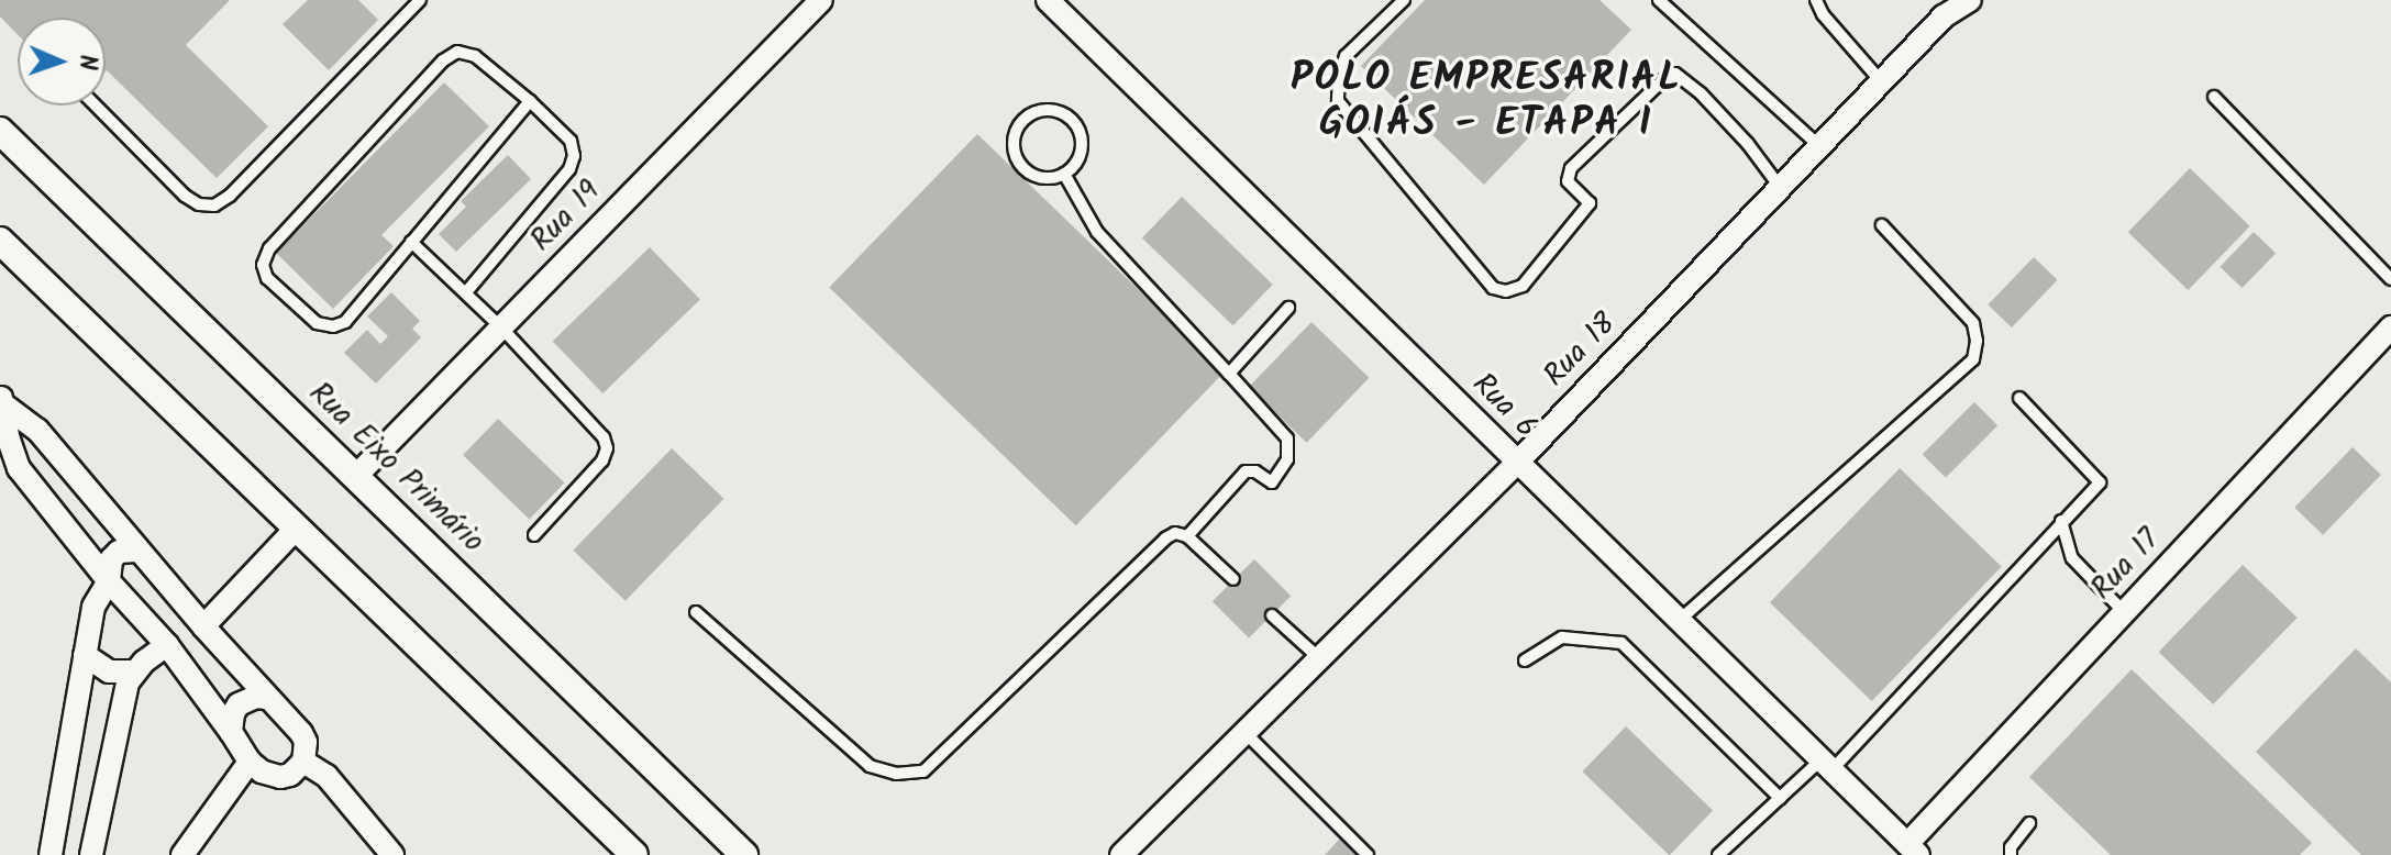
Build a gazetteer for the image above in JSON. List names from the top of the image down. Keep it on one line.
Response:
{"streets":{"street":["Rua 19","Rua 18","Rua 6","Rua Eixo Primário","Rua 17"]},"crossings":[["Rua 19","Rua Eixo Primário"],["Rua 18","Rua 6"],["Rua 6","Rua 17"]],"districts":["POLO EMPRESARIAL GOIÁS - ETAPA I"],"north":"right"}
